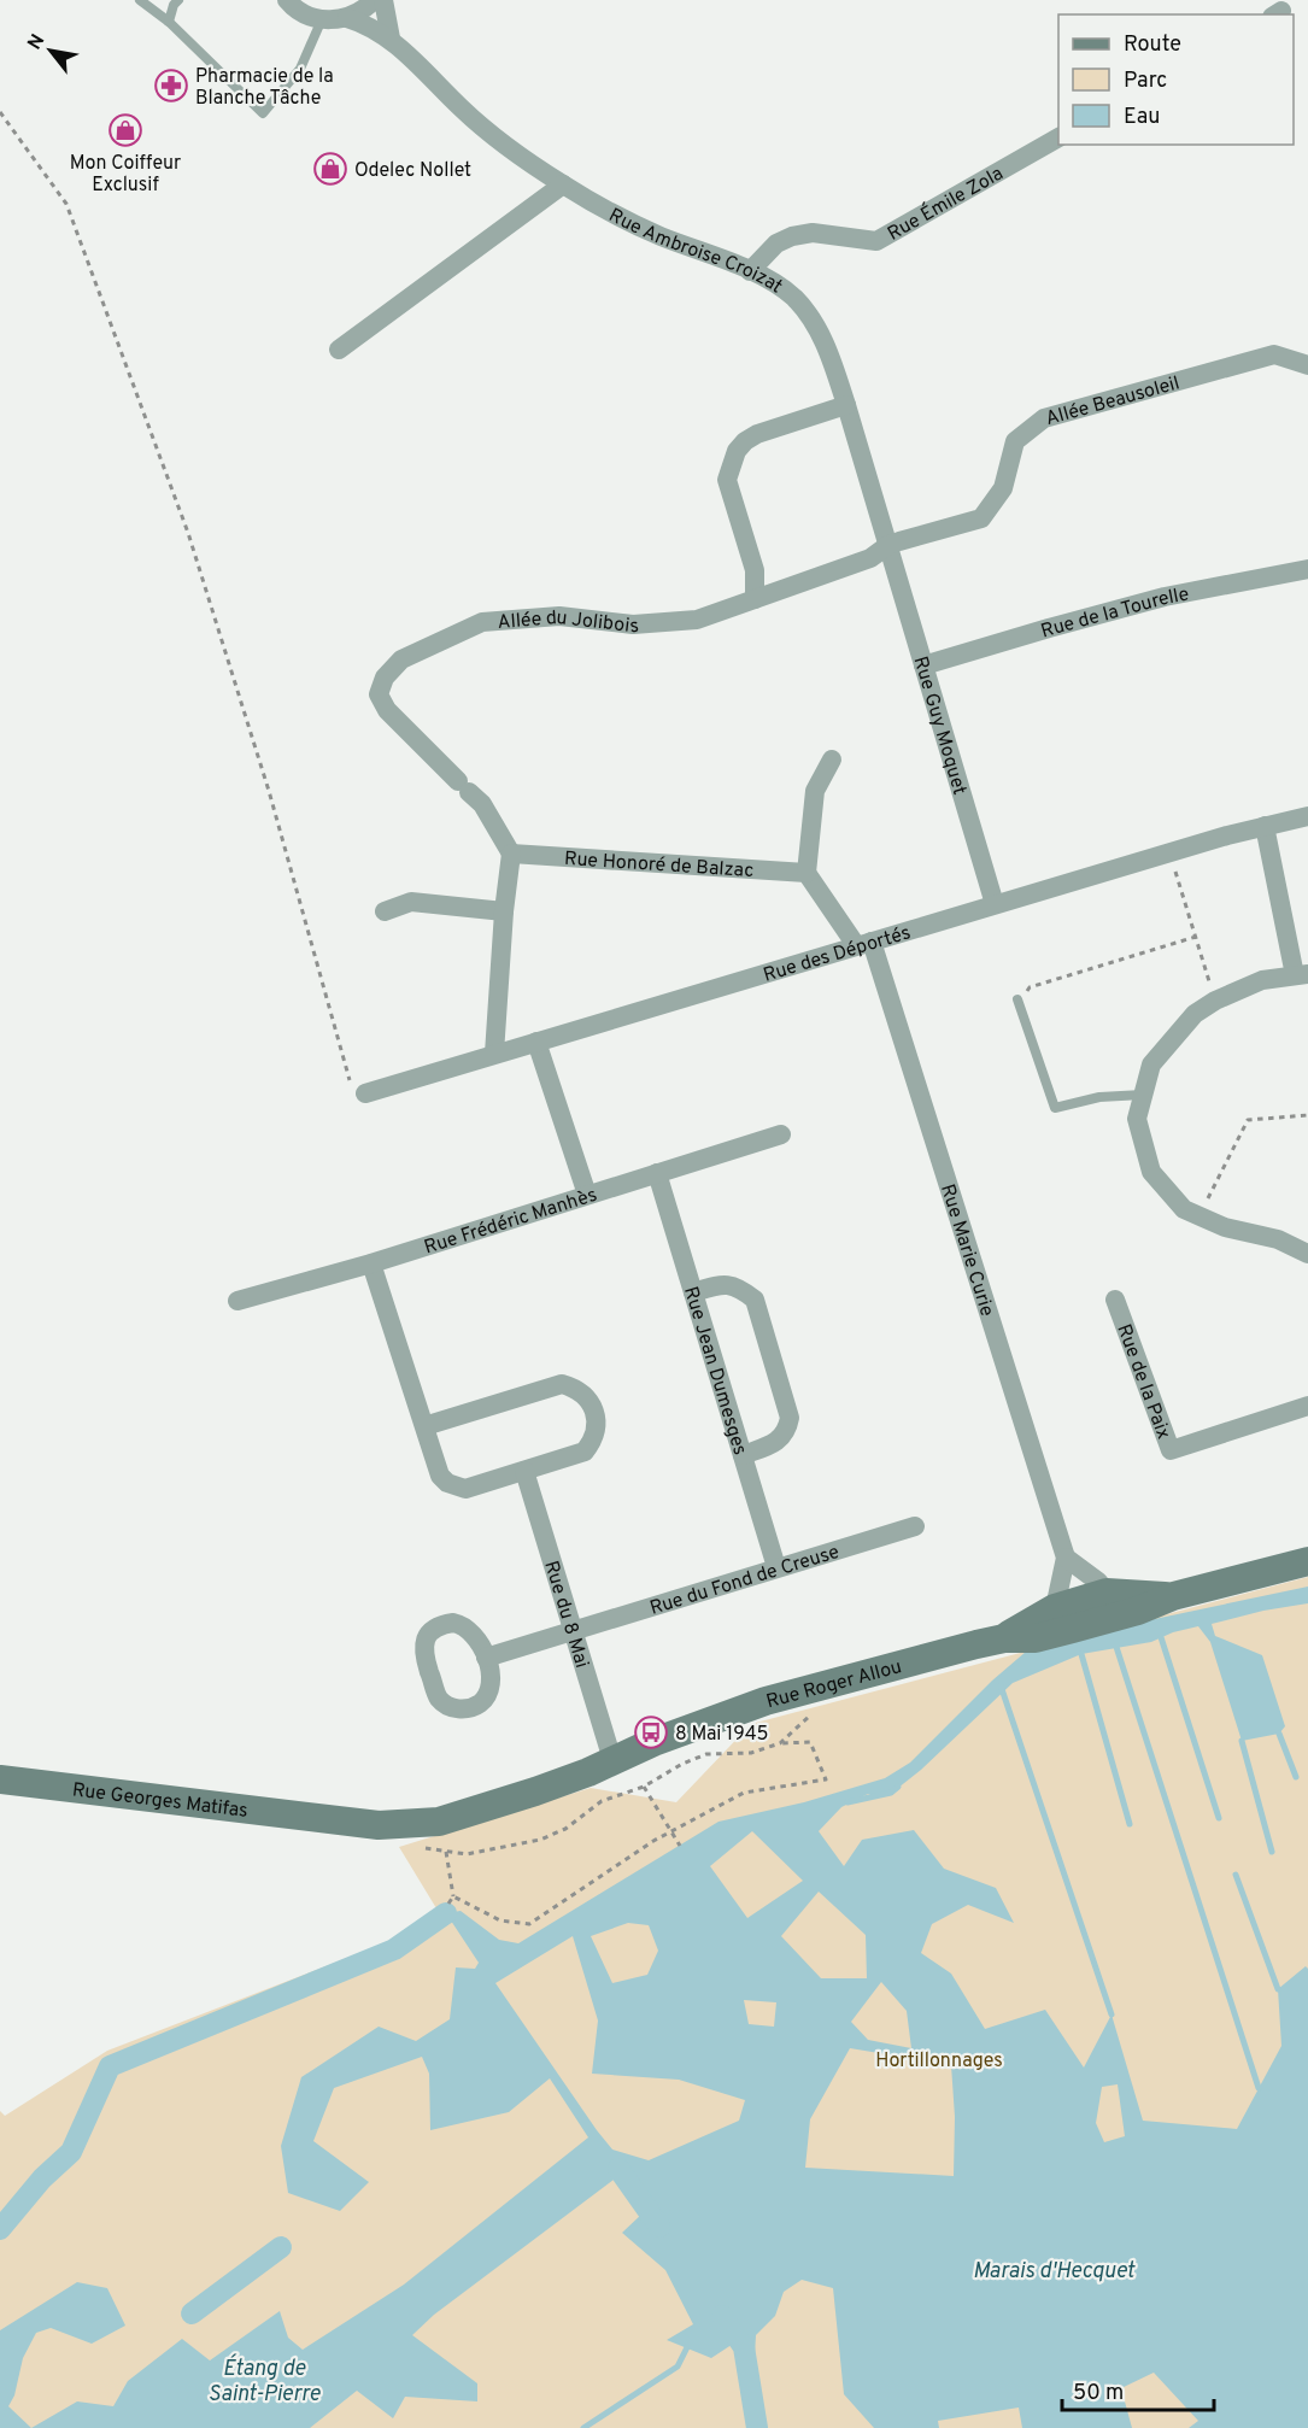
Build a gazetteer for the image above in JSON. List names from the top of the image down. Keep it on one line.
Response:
{"streets":{"street":["Rue Émile Zola","Rue Ambroise Croizat","Allée Beausoleil","Rue de la Tourelle","Allée du Jolibois","Rue Guy Moquet","Rue Honoré de Balzac","Rue des Déportés","Rue Frédéric Manhès","Rue Marie Curie","Rue Jean Dumesges","Rue de la Paix","Rue du Fond de Creuse","Rue du 8 Mai","Rue Roger Allou","Rue Georges Matifas"]},"crossings":[["Rue Émile Zola","Rue Ambroise Croizat"],["Rue Ambroise Croizat","Allée Beausoleil"],["Rue Ambroise Croizat","Allée du Jolibois"],["Rue Ambroise Croizat","Rue Guy Moquet"],["Allée Beausoleil","Allée du Jolibois"],["Allée Beausoleil","Rue Guy Moquet"],["Rue de la Tourelle","Rue Guy Moquet"],["Allée du Jolibois","Rue Guy Moquet"],["Allée du Jolibois","Rue Honoré de Balzac"],["Rue Guy Moquet","Rue des Déportés"],["Rue des Déportés","Rue Marie Curie"],["Rue Frédéric Manhès","Rue Jean Dumesges"],["Rue Jean Dumesges","Rue du Fond de Creuse"],["Rue du Fond de Creuse","Rue du 8 Mai"],["Rue du 8 Mai","Rue Roger Allou"],["Rue Roger Allou","Rue Georges Matifas"]],"water":["Marais d'Hecquet","Étang de Saint-Pierre"],"parks":["Hortillonnages"],"places":{"pharmacy":["Pharmacie de la Blanche Tâche"],"shop":["Mon Coiffeur Exclusif","Odelec Nollet"],"bus stop":["8 Mai 1945"]},"legend":["Route","Parc","Eau"],"scale_bar":"50 m","north":"top left"}
